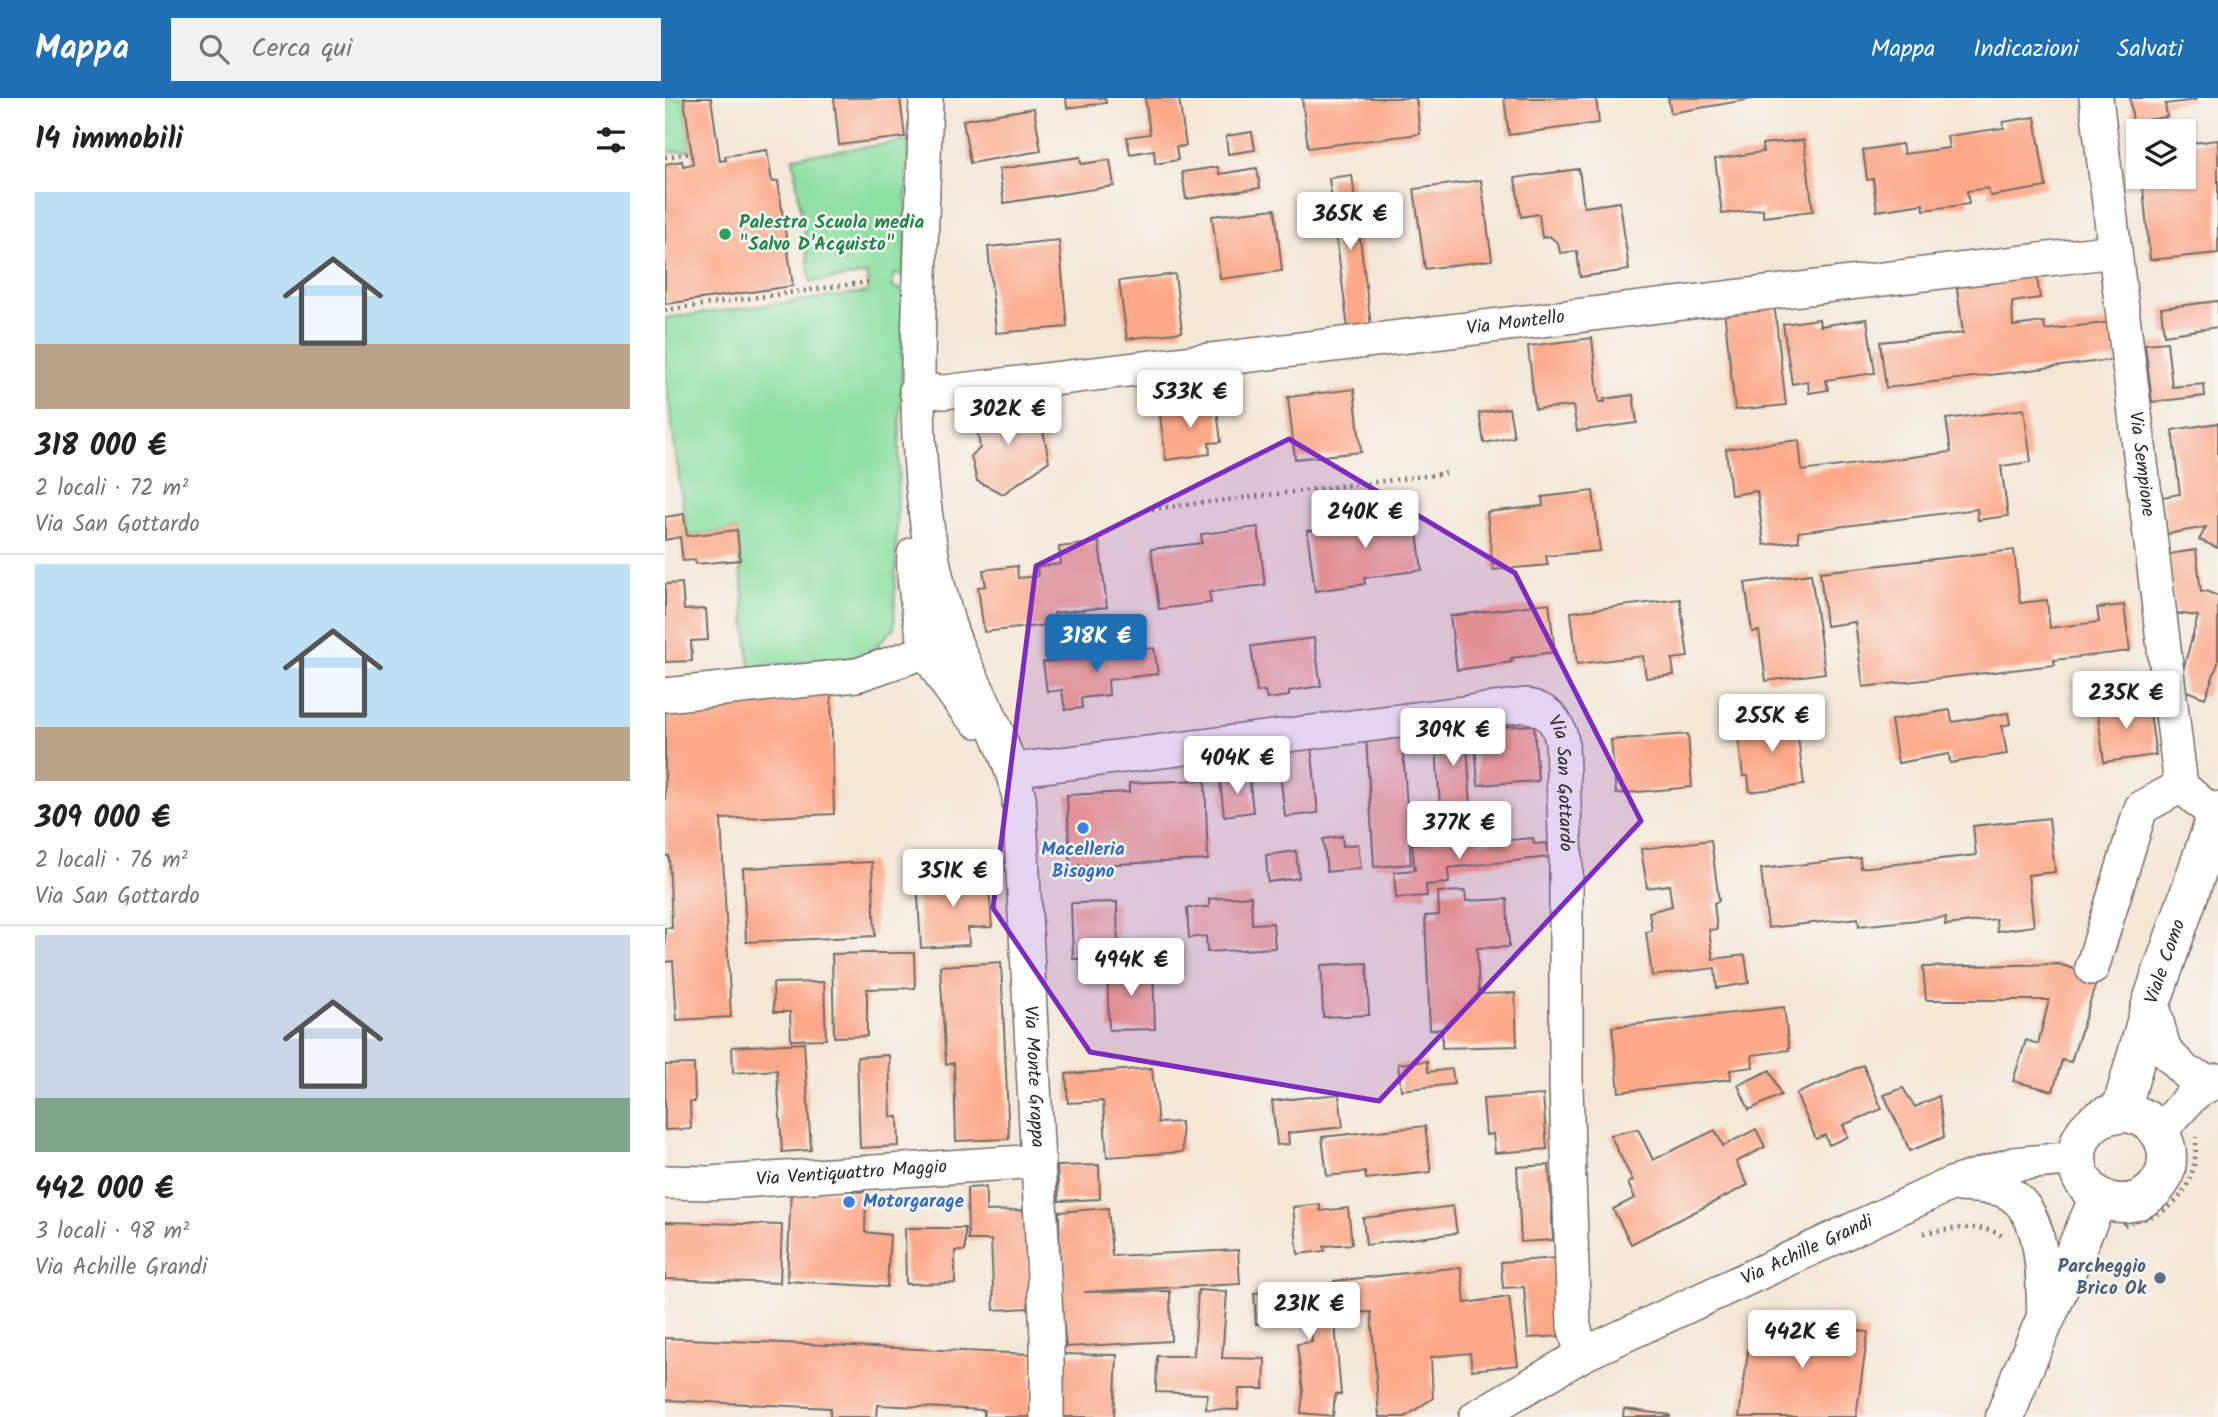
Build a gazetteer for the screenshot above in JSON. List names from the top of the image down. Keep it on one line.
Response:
{"streets":{"main road":["Viale Como"],"street":["Via Montello","Via Sempione","Via San Gottardo","Via Monte Grappa","Via Ventiquattro Maggio","Via Achille Grandi"]},"crossings":[["Via Montello","Via Sempione"],["Via San Gottardo","Via Monte Grappa"],["Via San Gottardo","Via Achille Grandi"],["Viale Como","Via Achille Grandi"],["Via Monte Grappa","Via Ventiquattro Maggio"]],"places":["Palestra Scuola media \"Salvo D'Acquisto\"","Macelleria Bisogno","Motorgarage","Parcheggio Brico Ok"],"page":{"header":"Mappa","search":"Cerca qui","nav":["Mappa","Indicazioni","Salvati"],"heading":"14 immobili","list":[{"name":"318 000 €","note":"2 locali · 72 m² · Via San Gottardo"},{"name":"309 000 €","note":"2 locali · 76 m² · Via San Gottardo"},{"name":"442 000 €","note":"3 locali · 98 m² · Via Achille Grandi"}],"price":["365K €","533K €","302K €","240K €","318K €","235K €","255K €","309K €","404K €","377K €","351K €","494K €","231K €","442K €"]}}
